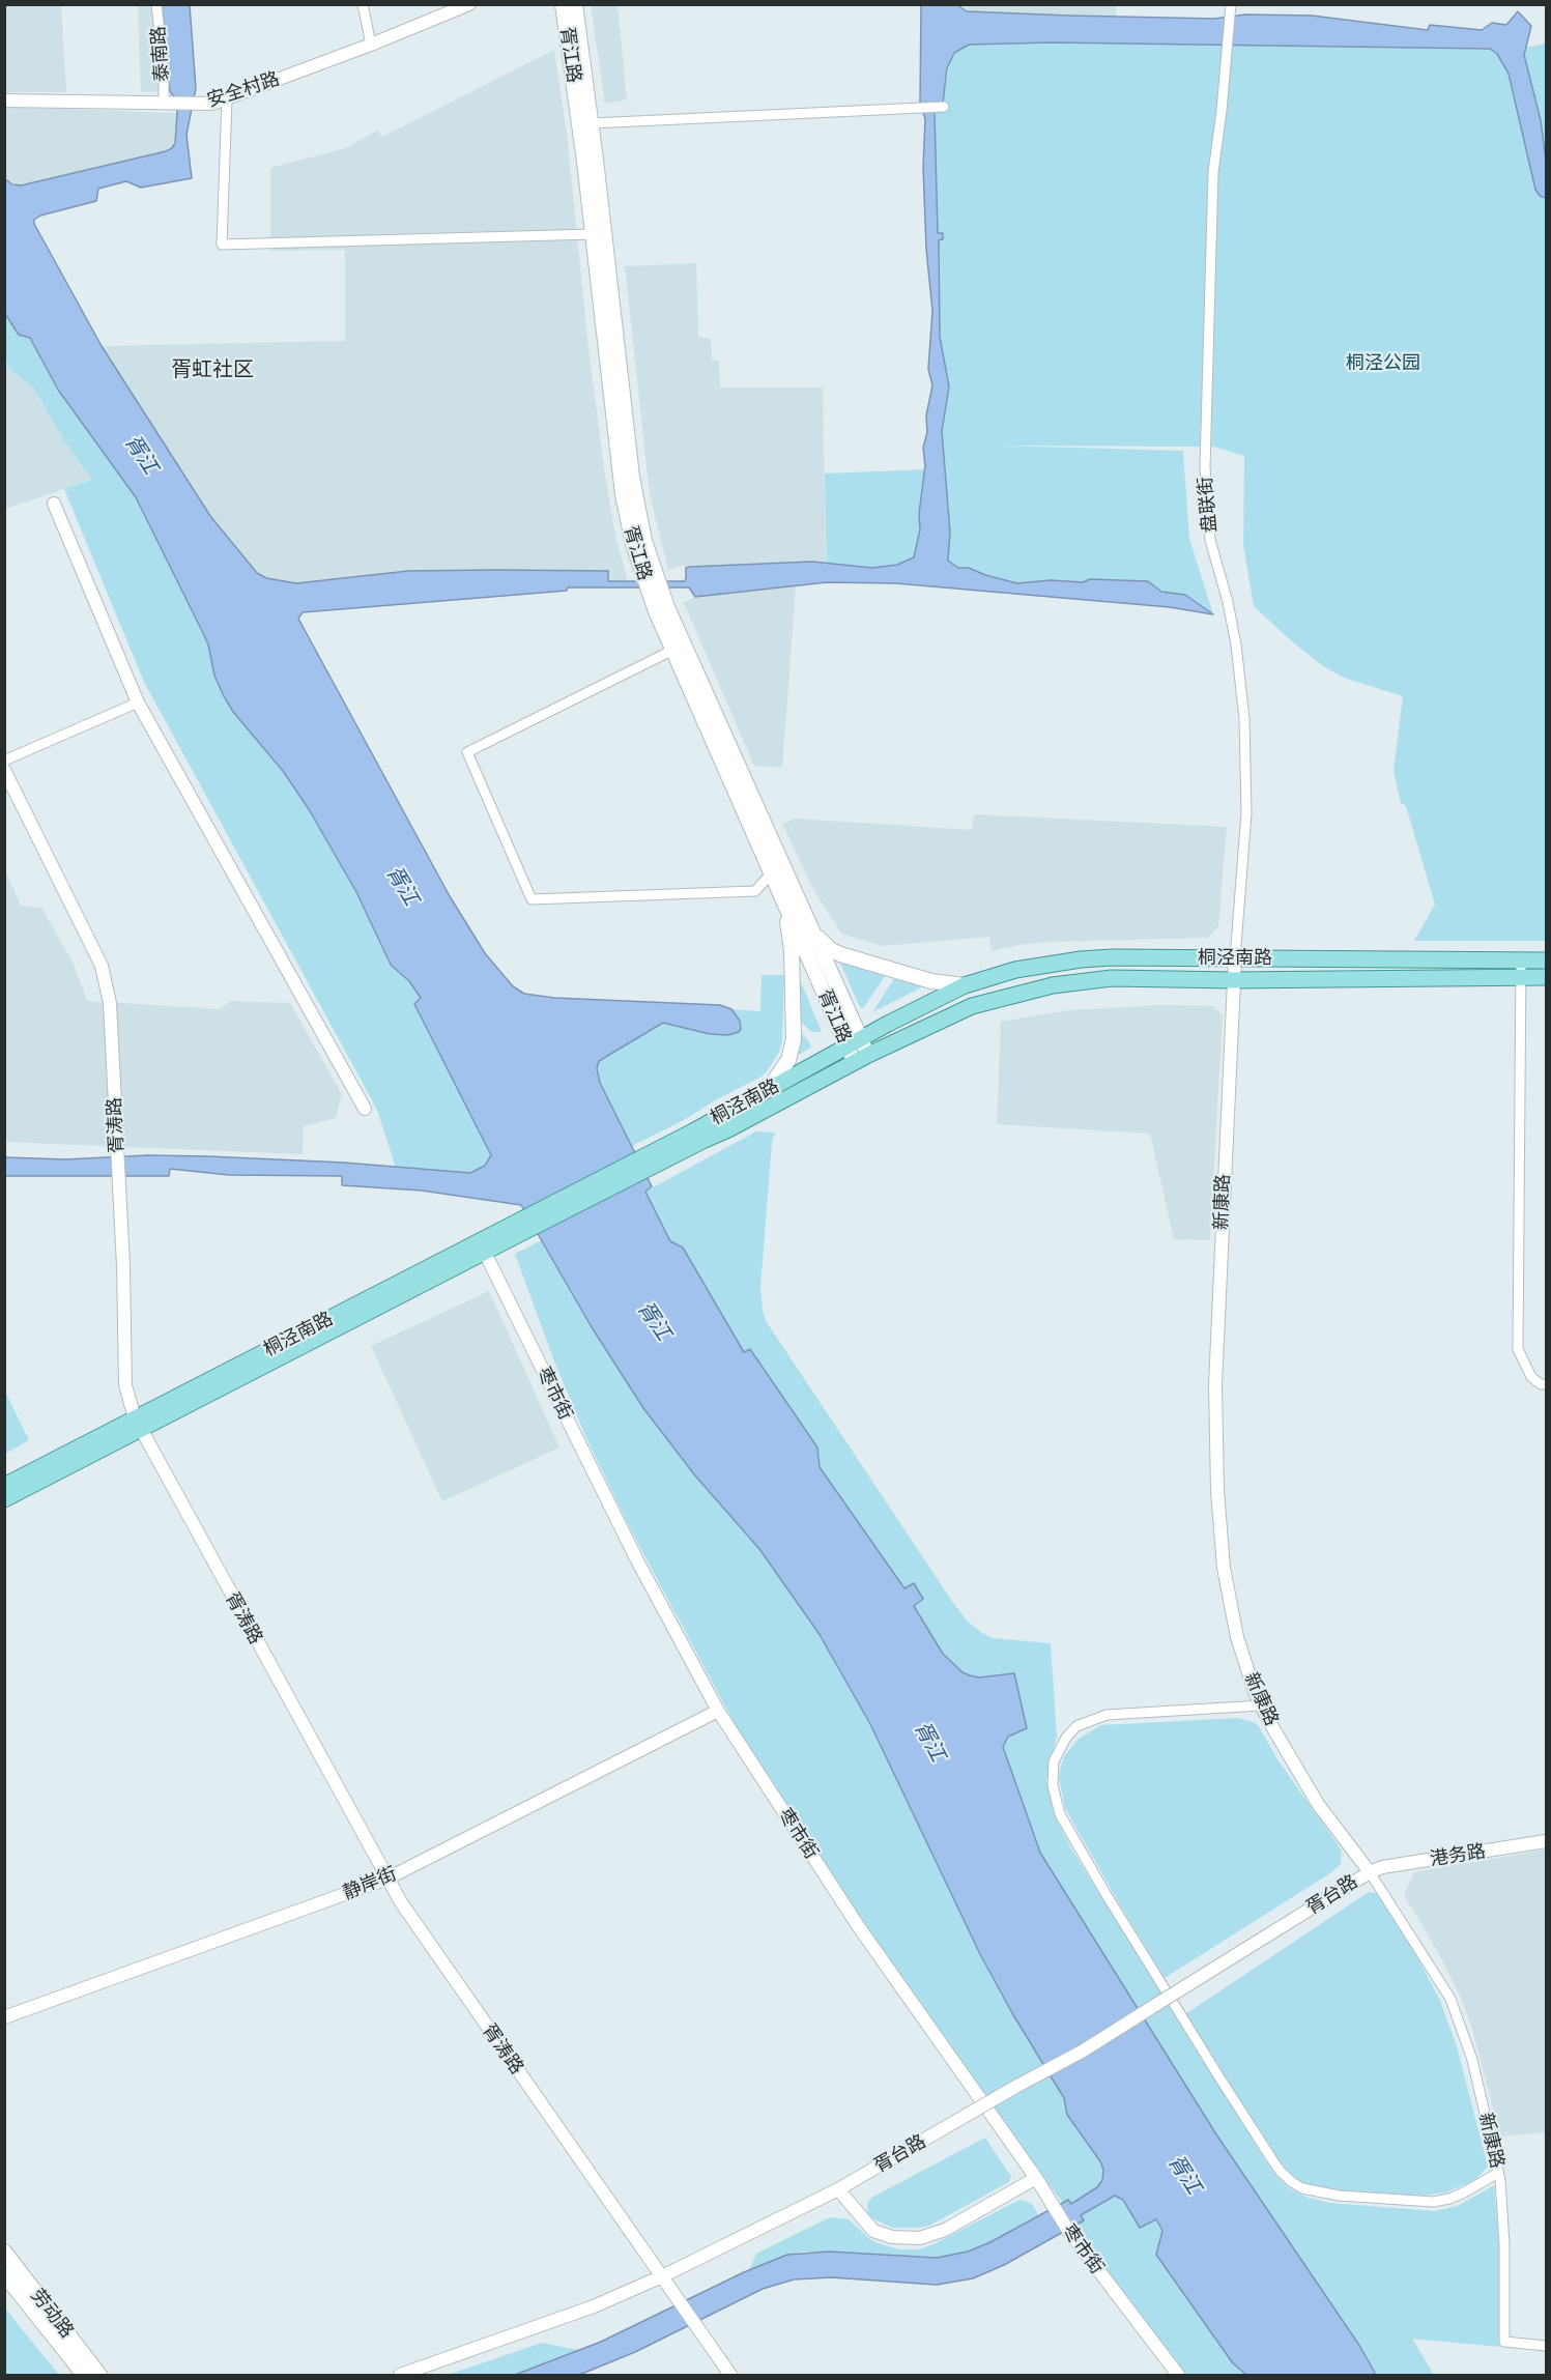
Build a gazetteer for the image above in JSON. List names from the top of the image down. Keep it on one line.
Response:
{"streets":{"main road":["胥江路","桐泾南路","劳动路"],"street":["泰南路","安全村路","盘联街","胥涛路","新康路","枣市街","港务路","静岸街","胥台路"]},"crossings":[["泰南路","安全村路"],["胥江路","桐泾南路"],["盘联街","桐泾南路"],["盘联街","新康路"],["桐泾南路","胥涛路"],["桐泾南路","新康路"],["桐泾南路","枣市街"],["胥涛路","静岸街"],["胥涛路","胥台路"],["新康路","港务路"],["新康路","胥台路"],["枣市街","静岸街"],["港务路","胥台路"]],"districts":["胥虹社区"],"water":["胥江"],"parks":["桐泾公园"]}
